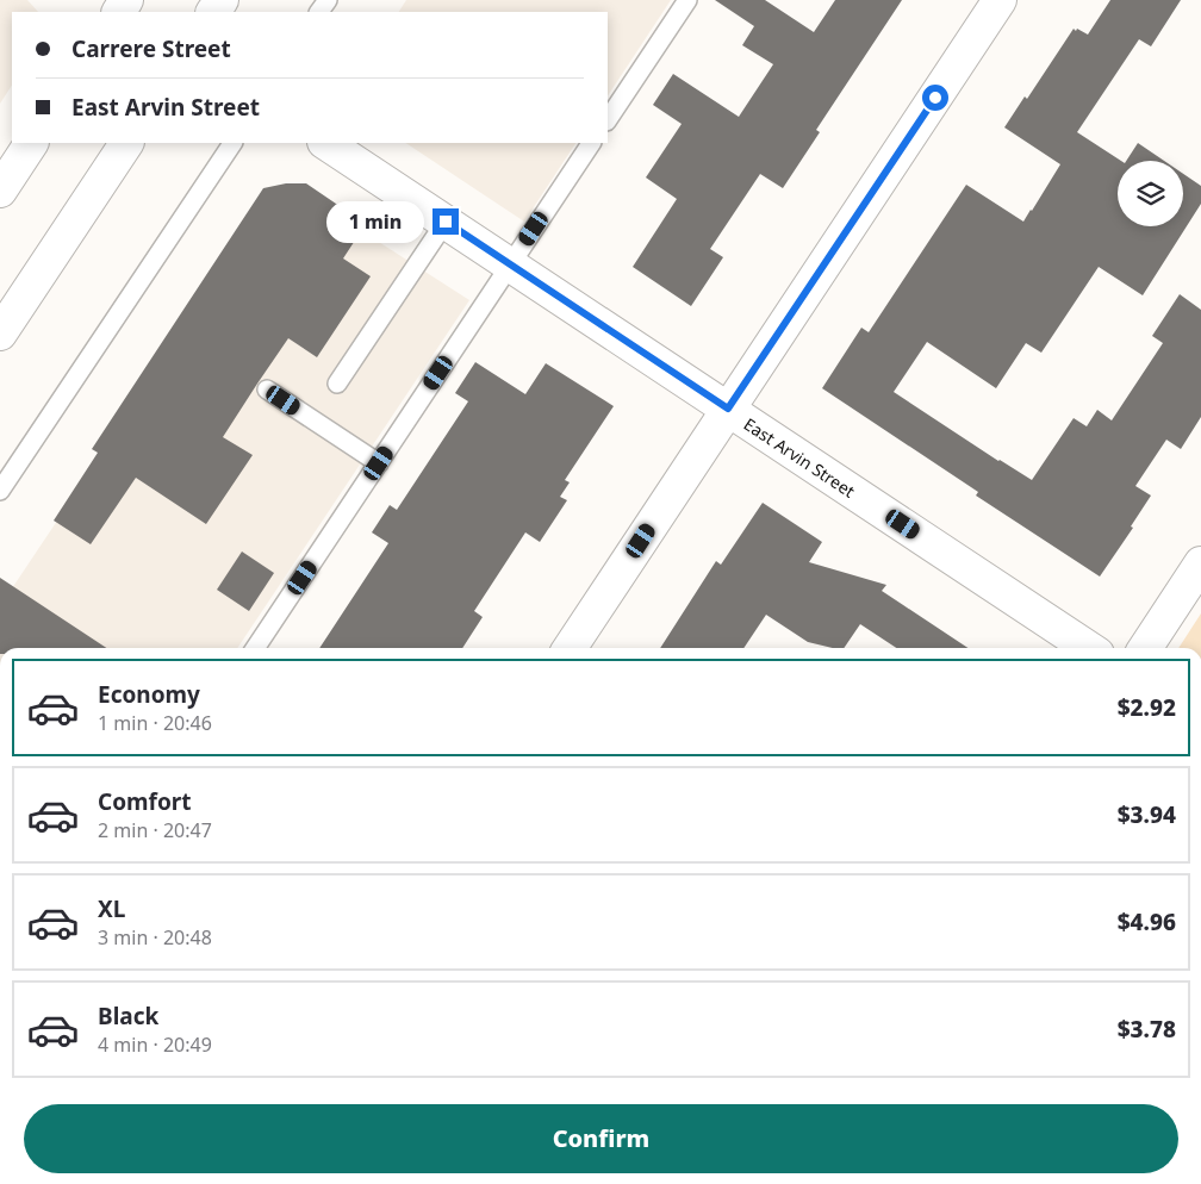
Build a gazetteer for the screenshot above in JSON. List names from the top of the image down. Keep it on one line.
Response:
{"streets":{"street":["East Arvin Street"]},"page":{"banner":["Carrere Street","East Arvin Street"],"bubble":"1 min","list":[{"name":"Economy","note":"1 min · 20:46","value":"$2.92"},{"name":"Comfort","note":"2 min · 20:47","value":"$3.94"},{"name":"XL","note":"3 min · 20:48","value":"$4.96"},{"name":"Black","note":"4 min · 20:49","value":"$3.78"}],"buttons":"Confirm"}}
